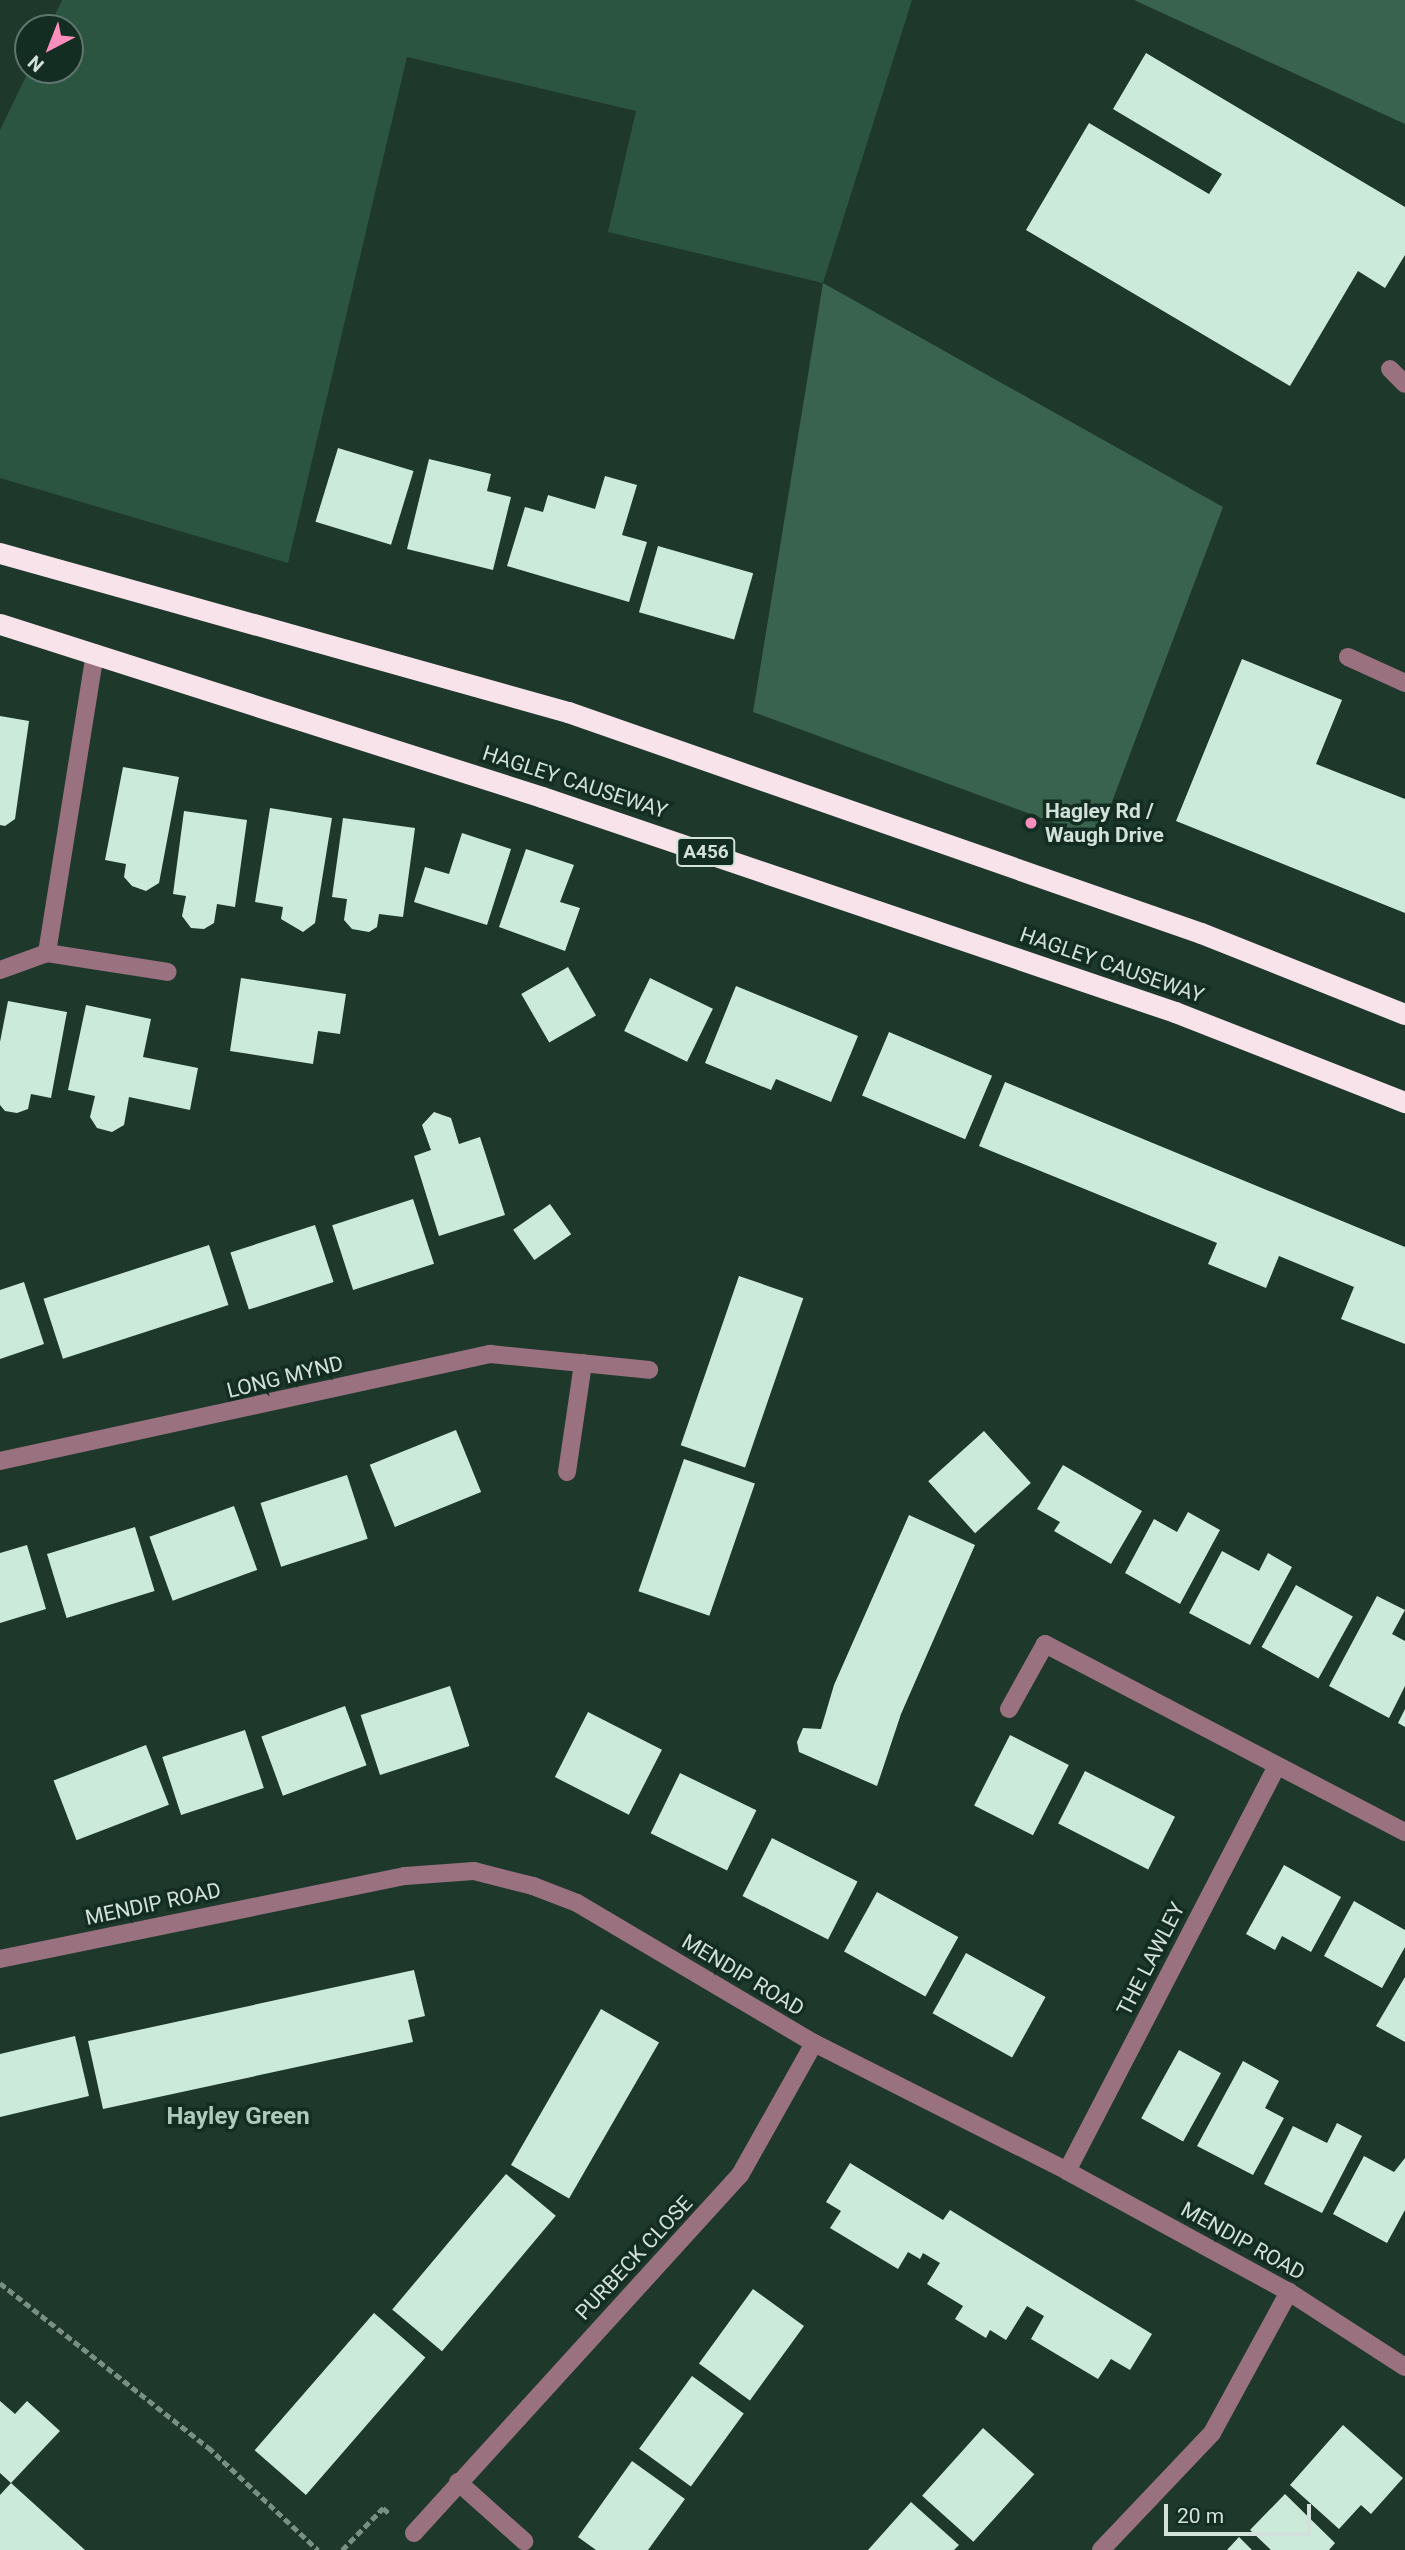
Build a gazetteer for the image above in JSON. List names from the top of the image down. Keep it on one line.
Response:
{"streets":{"highway":["HAGLEY CAUSEWAY","A456"],"street":["LONG MYND","MENDIP ROAD","THE LAWLEY","PURBECK CLOSE"]},"crossings":[["MENDIP ROAD","THE LAWLEY"],["MENDIP ROAD","PURBECK CLOSE"]],"districts":["Hayley Green"],"places":["Hagley Rd / Waugh Drive"],"scale_bar":"20 m","north":"bottom left"}
